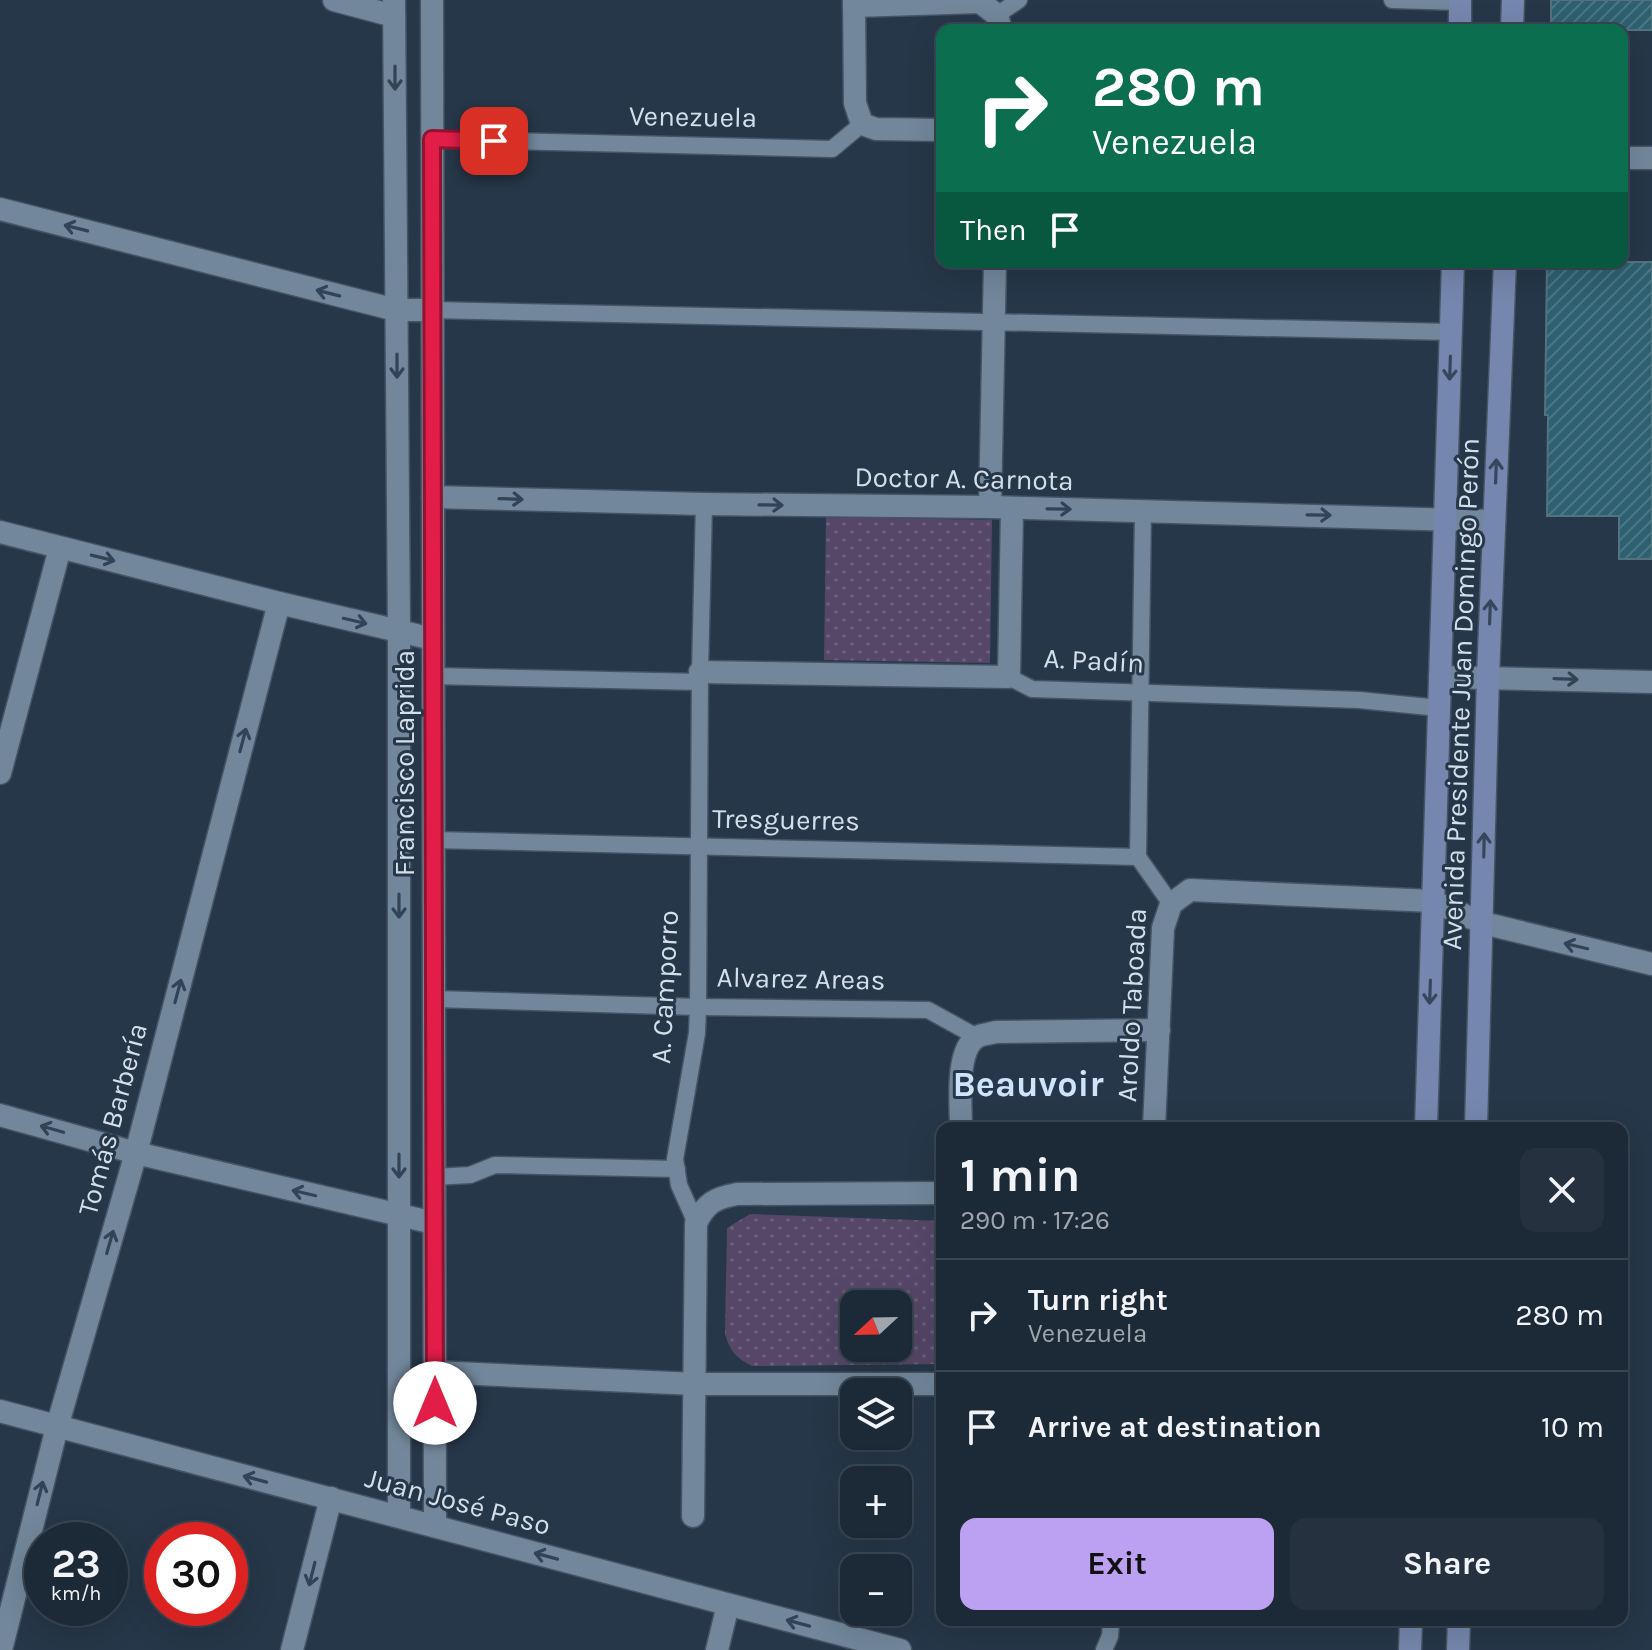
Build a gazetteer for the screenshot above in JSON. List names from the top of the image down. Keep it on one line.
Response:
{"streets":{"main road":["Avenida Presidente Juan Domingo Perón"],"street":["Doctor A. Carnota","A. Padín","Francisco Laprida","A. Camporro","Aroldo Taboada","Tomás Barbería","Juan José Paso"],"lane":["Venezuela","Tresguerres","Alvarez Areas"]},"crossings":[["Venezuela","Francisco Laprida"],["Doctor A. Carnota","Avenida Presidente Juan Domingo Perón"],["Doctor A. Carnota","Francisco Laprida"],["Doctor A. Carnota","A. Camporro"],["A. Padín","Avenida Presidente Juan Domingo Perón"],["A. Padín","Francisco Laprida"],["A. Padín","A. Camporro"],["Francisco Laprida","Tresguerres"],["Francisco Laprida","Alvarez Areas"],["Francisco Laprida","Juan José Paso"],["Tresguerres","A. Camporro"],["Tresguerres","Aroldo Taboada"],["Alvarez Areas","A. Camporro"],["Tomás Barbería","Juan José Paso"]],"one_way":["Doctor A. Carnota","Tomás Barbería","Juan José Paso"],"districts":["Beauvoir"],"north":"left","page":{"turn":["280 m","Venezuela"],"then":"Then","heading":["1 min","290 m · 17:26"],"list":[{"name":"Turn right","note":"Venezuela","value":"280 m"},{"name":"Arrive at destination","value":"10 m"}],"map_buttons":["+","−"],"buttons":["Exit","Share"],"speed":"23 km/h","limit":"30"}}
